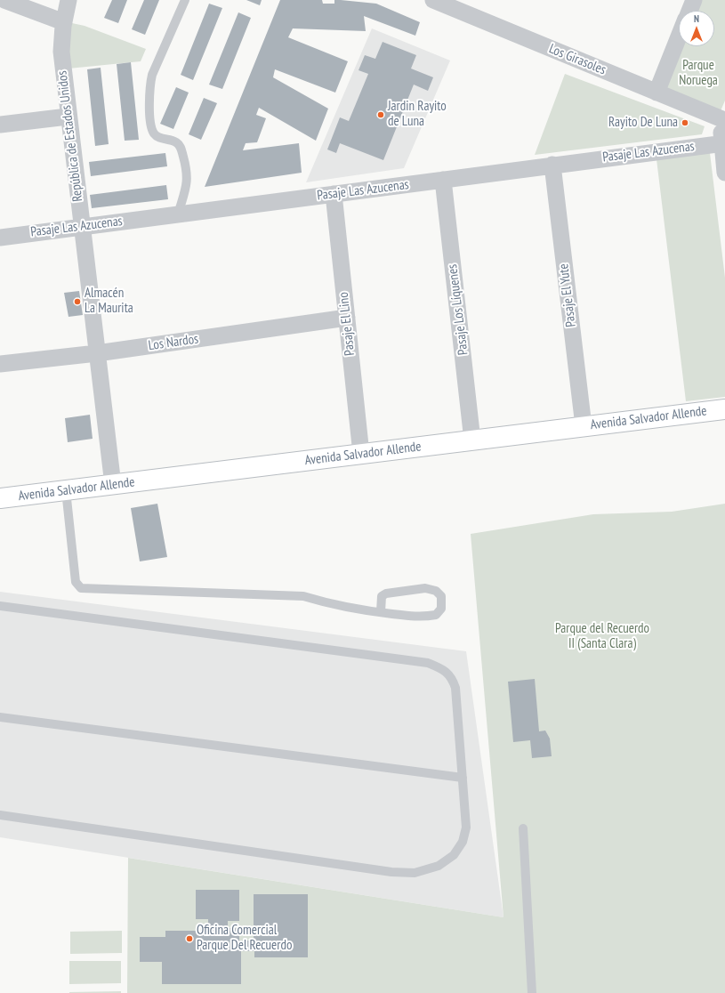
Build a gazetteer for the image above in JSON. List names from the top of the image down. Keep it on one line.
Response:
{"streets":{"street":["Los Girasoles","República de Estados Unidos","Pasaje Las Azucenas","Pasaje El Yute","Pasaje Los Líquenes","Pasaje El Lino","Los Nardos","Avenida Salvador Allende"]},"crossings":[["República de Estados Unidos","Pasaje Las Azucenas"],["República de Estados Unidos","Los Nardos"],["República de Estados Unidos","Avenida Salvador Allende"],["Pasaje Las Azucenas","Pasaje El Yute"],["Pasaje Las Azucenas","Pasaje Los Líquenes"],["Pasaje Las Azucenas","Pasaje El Lino"],["Pasaje El Yute","Avenida Salvador Allende"],["Pasaje Los Líquenes","Avenida Salvador Allende"],["Pasaje El Lino","Los Nardos"],["Pasaje El Lino","Avenida Salvador Allende"]],"parks":["Parque Noruega","Parque del Recuerdo II (Santa Clara)"],"places":["Jardin Rayito de Luna","Rayito De Luna","Almacén La Maurita","Oficina Comercial Parque Del Recuerdo"],"north":"top"}
